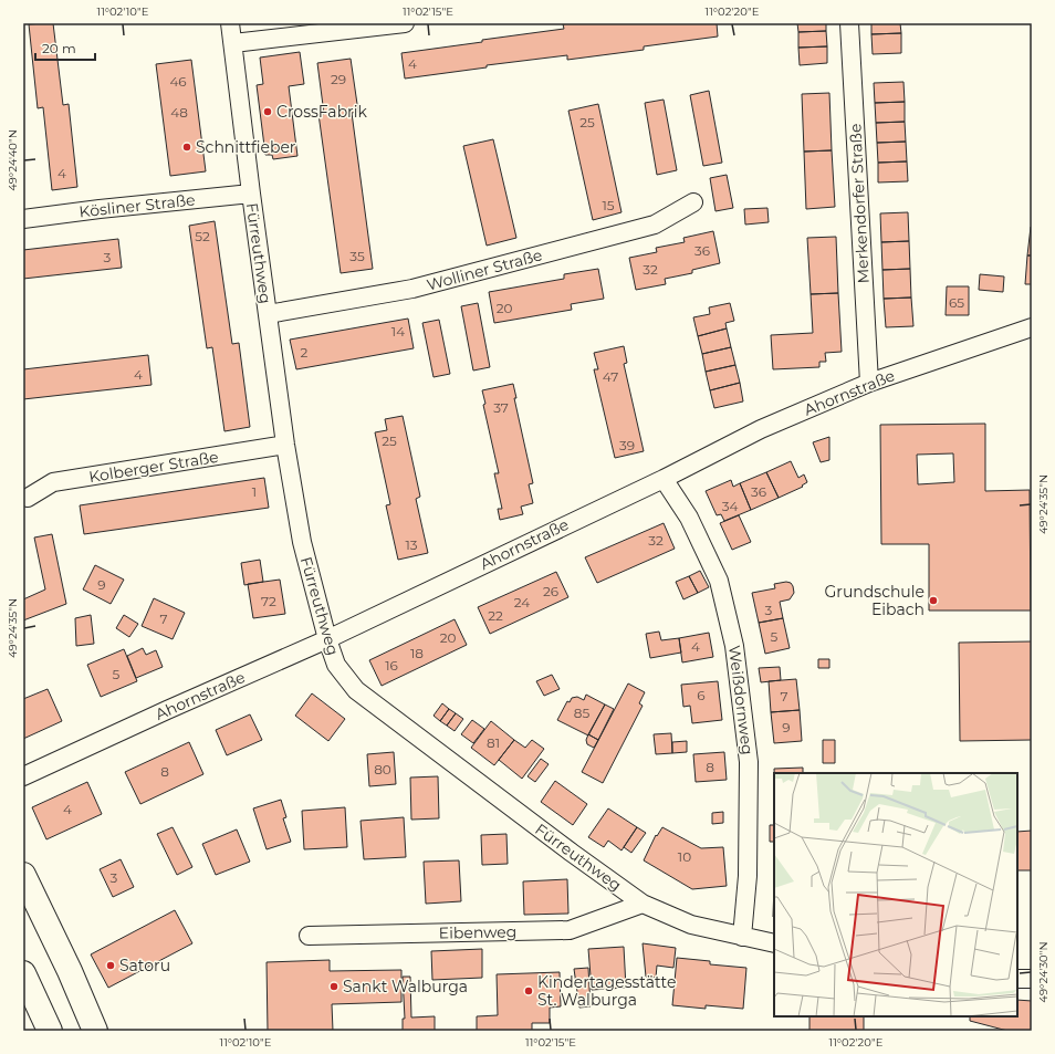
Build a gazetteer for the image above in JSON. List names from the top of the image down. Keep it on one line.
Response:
{"streets":{"street":["Merkendorfer Straße","Kösliner Straße","Fürreuthweg","Wolliner Straße","Ahornstraße","Kolberger Straße","Weißdornweg","Eibenweg"]},"crossings":[["Merkendorfer Straße","Ahornstraße"],["Kösliner Straße","Fürreuthweg"],["Fürreuthweg","Wolliner Straße"],["Fürreuthweg","Ahornstraße"],["Fürreuthweg","Kolberger Straße"],["Fürreuthweg","Weißdornweg"],["Fürreuthweg","Eibenweg"],["Ahornstraße","Weißdornweg"]],"places":["CrossFabrik","Schnittfieber","Grundschule Eibach","Satoru","Sankt Walburga","Kindertagesstätte St. Walburga"],"house_numbers":["4","29","46","48","25","4","15","52","36","35","3","32","65","20","14","2","4","47","37","25","39","1","36","34","32","13","9","26","72","24","3","22","7","5","20","4","18","16","5","6","7","85","9","81","8","80","8","4","10","3"],"scale_bar":"20 m","coordinates":["11°02'10\"E","11°02'15\"E","11°02'20\"E","49°24'40\"N","49°24'35\"N","49°24'30\"N"]}
